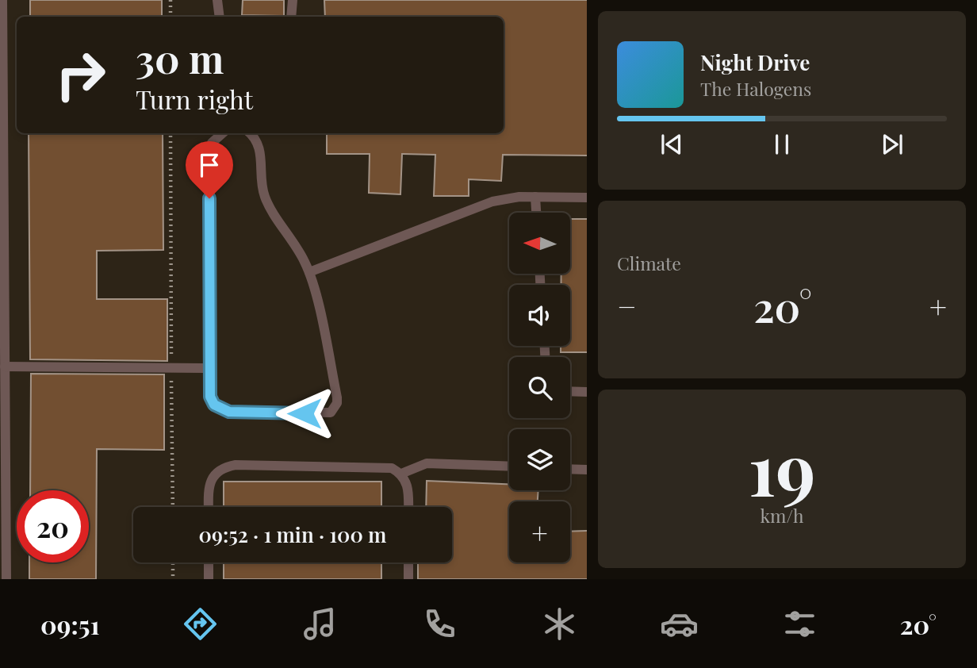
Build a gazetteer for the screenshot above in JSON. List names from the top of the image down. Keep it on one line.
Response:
{"north":"left","page":{"turn":["30 m","Turn right"],"song":["Night Drive","The Halogens"],"tile":["Climate",["19","km/h"]],"map_buttons":"+","heat":["−","20°","+"],"limit":"20","trip":"09:52 · 1 min · 100 m","tabs":["09:51","20°"]}}
